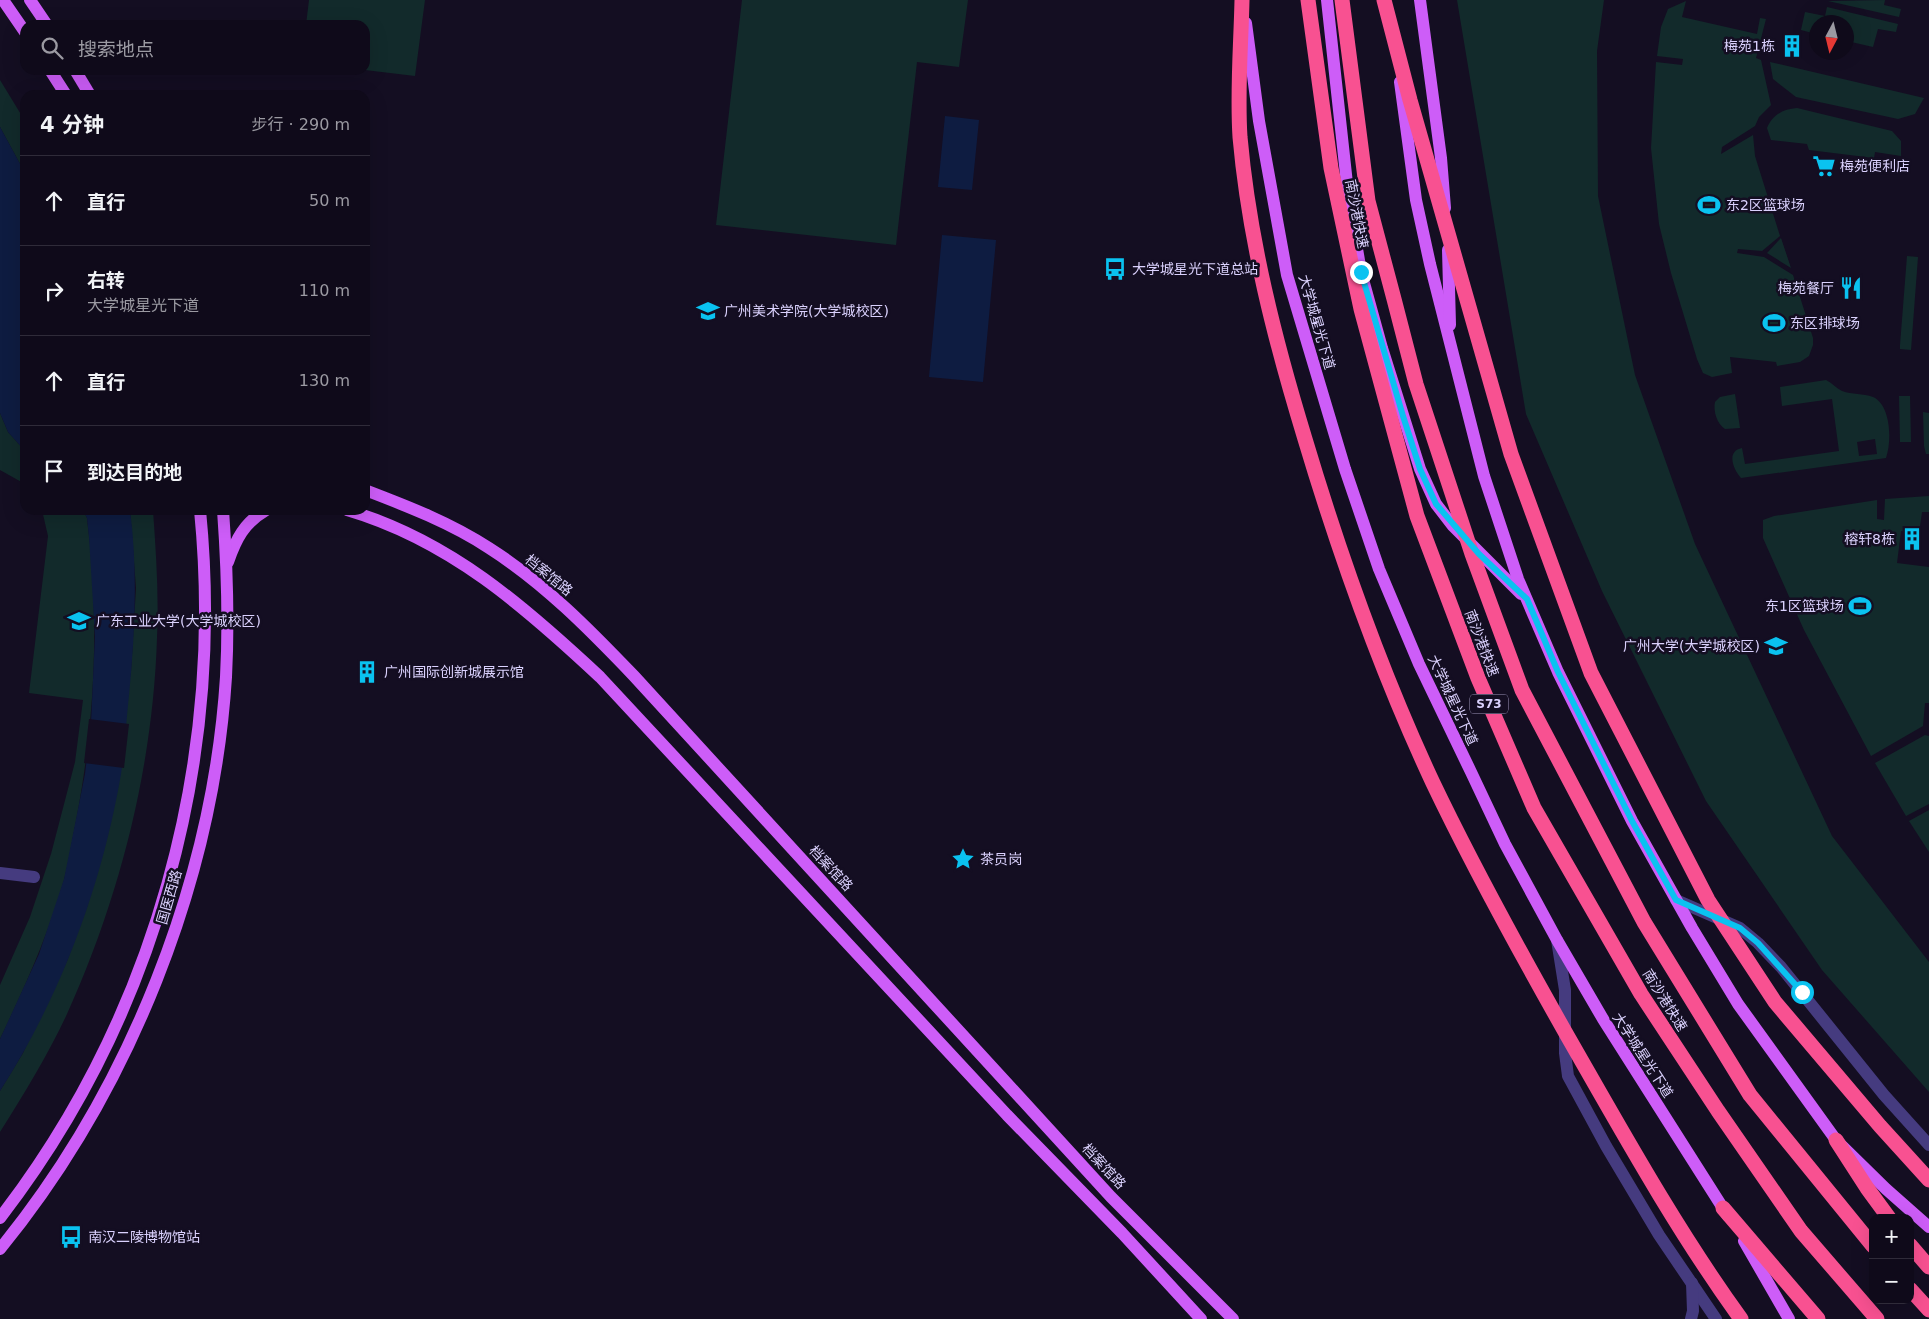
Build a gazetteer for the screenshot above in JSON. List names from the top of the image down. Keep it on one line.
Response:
{"streets":{"highway":["南沙港快速","S73"],"main road":["大学城星光下道","档案馆路","国医西路"]},"places":{"building":["梅苑1栋","榕轩8栋","广州国际创新城展示馆"],"supermarket":["梅苑便利店"],"sports":["东2区篮球场","东区排球场","东1区篮球场"],"bus stop":["大学城星光下道总站","南汉二陵博物馆站"],"restaurant":["梅苑餐厅"],"school or university":["广州美术学院(大学城校区)","广东工业大学(大学城校区)","广州大学(大学城校区)"],"place":["茶员岗"]},"north":"bottom","page":{"search":"搜索地点","heading":["4 分钟","步行 · 290 m"],"list":[["直行","50 m"],["右转","大学城星光下道","110 m"],["直行","130 m"],"到达目的地"],"map_buttons":["+","−"]}}
